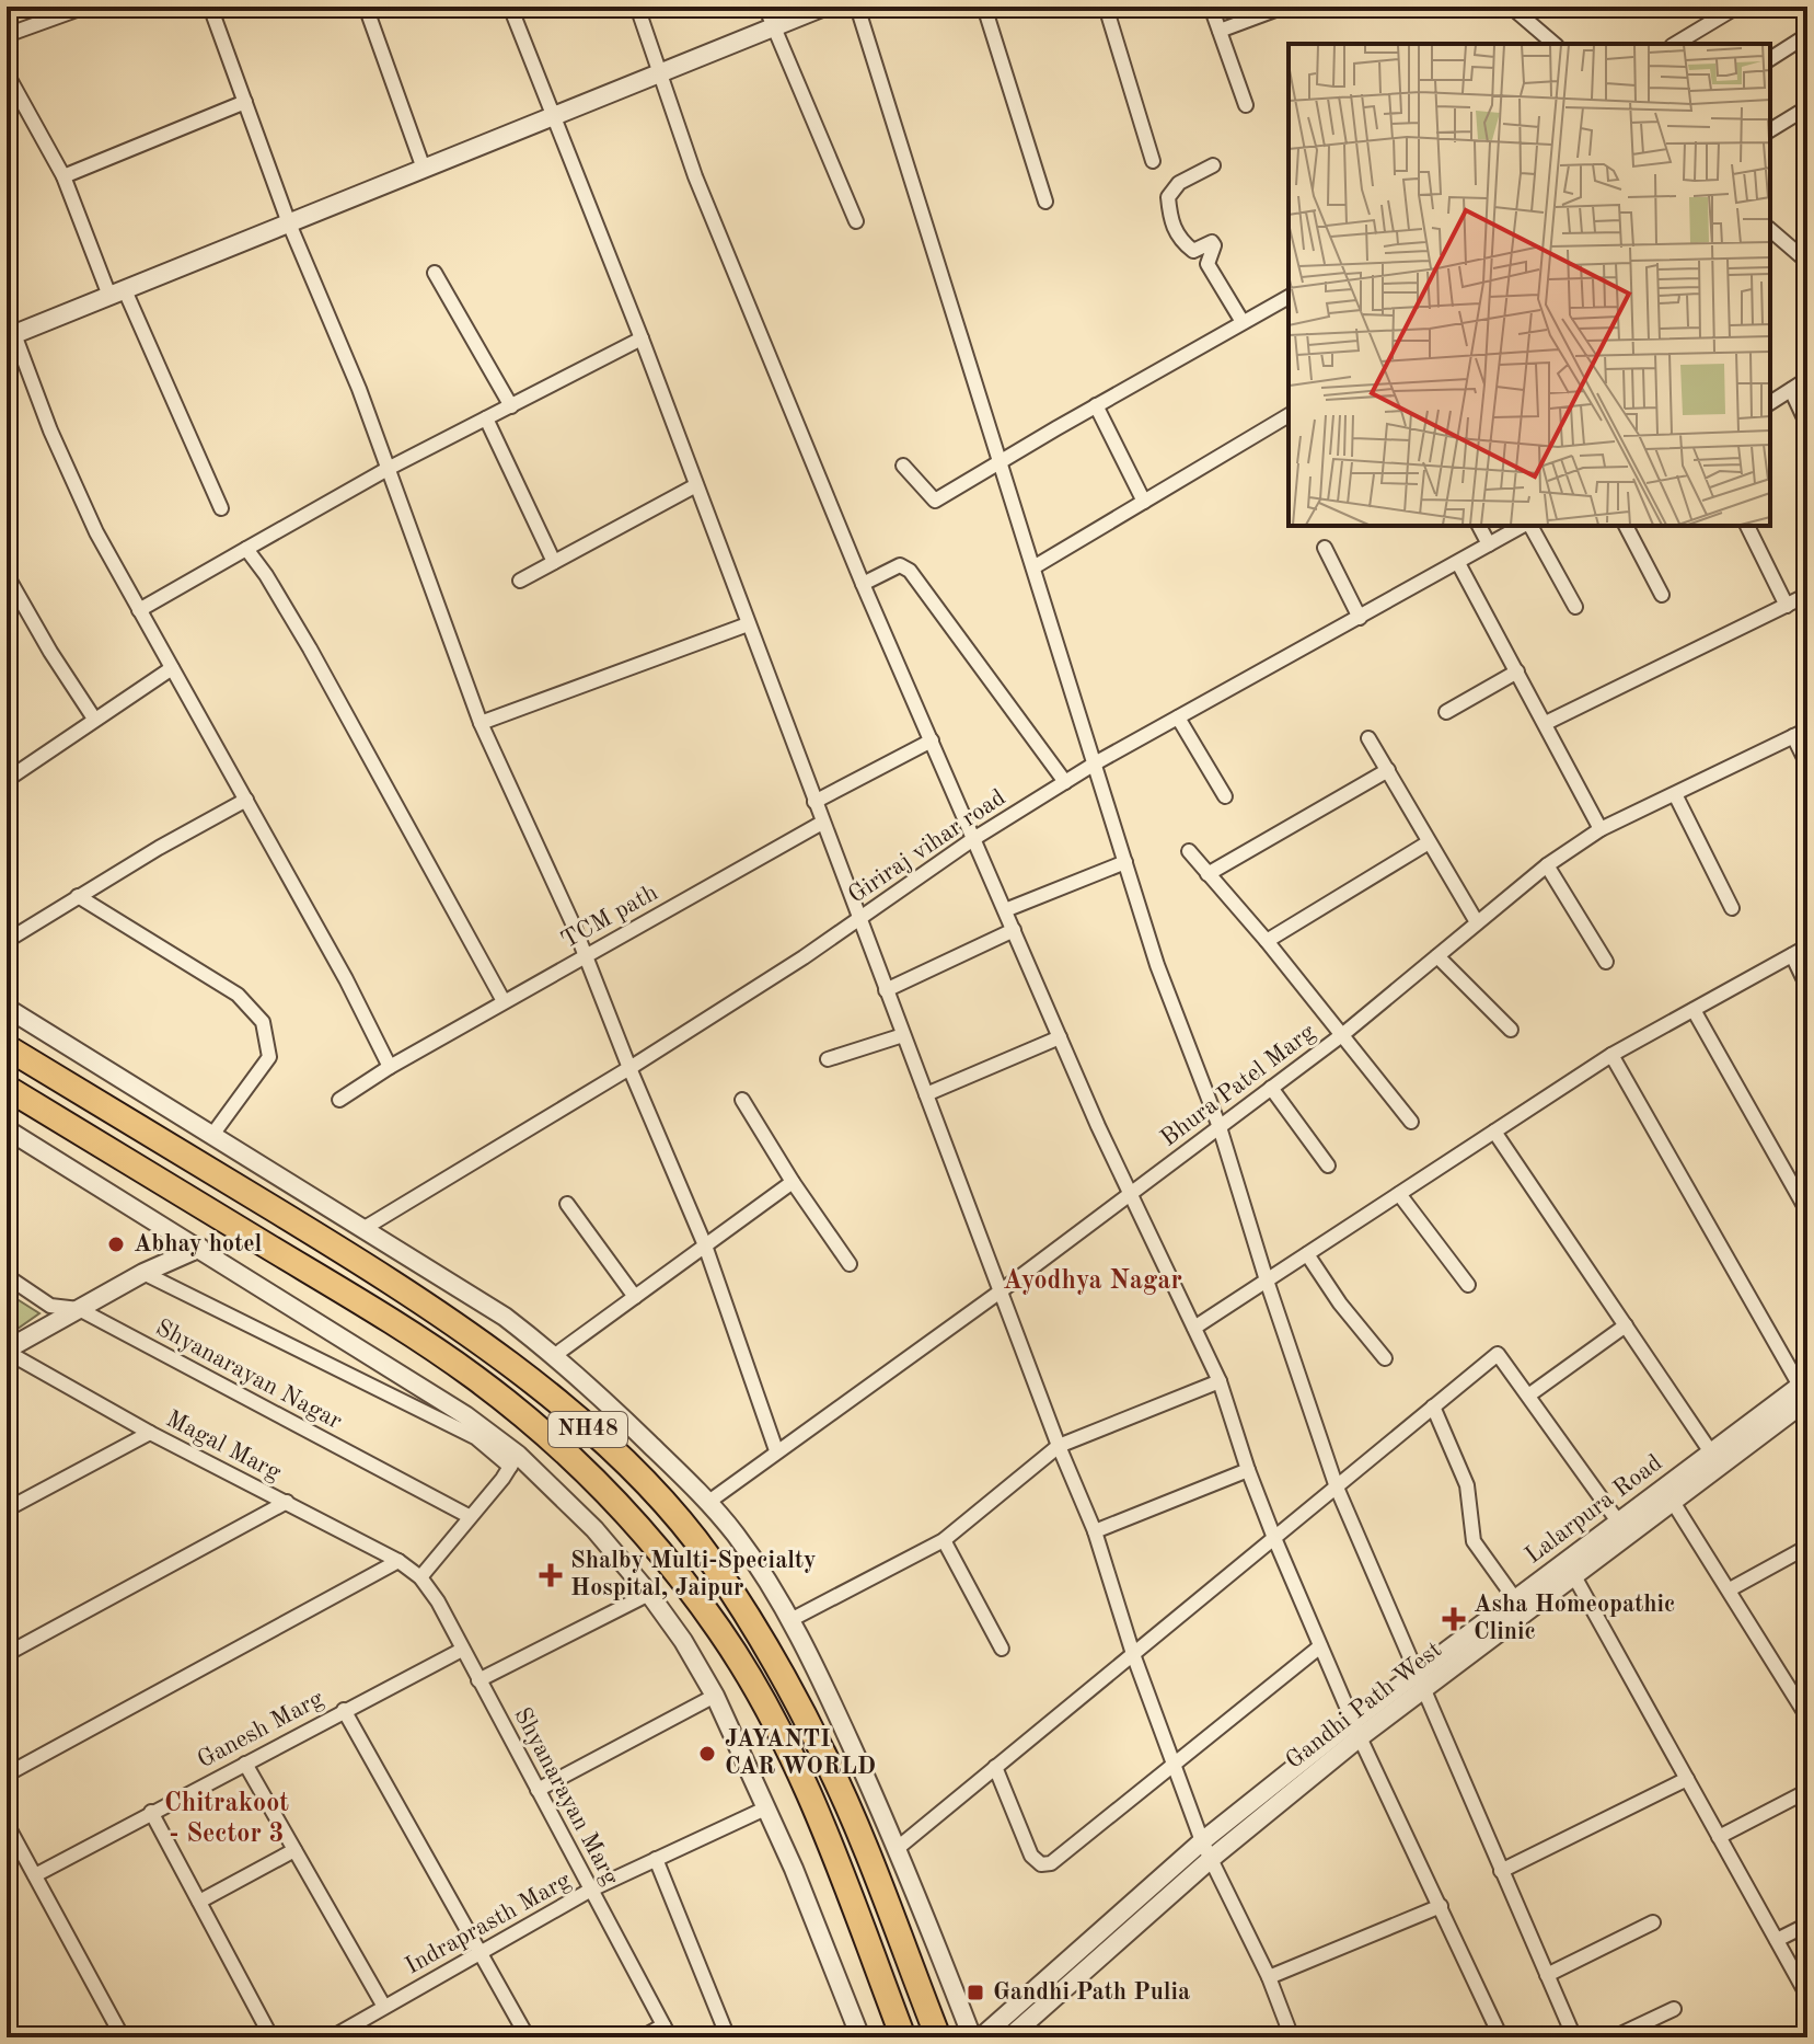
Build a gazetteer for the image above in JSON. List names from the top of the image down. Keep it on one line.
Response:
{"streets":{"highway":["NH48"],"street":["Giriraj vihar road","TCM path","Bhura Patel Marg","Shyanarayan Nagar","Magal Marg","Lalarpura Road","Gandhi Path West","Ganesh Marg","Shyanarayan Marg","Indraprasth Marg"]},"crossings":[["Magal Marg","Shyanarayan Marg"],["Lalarpura Road","Gandhi Path West"],["Ganesh Marg","Shyanarayan Marg"],["Shyanarayan Marg","Indraprasth Marg"]],"districts":["Ayodhya Nagar","Chitrakoot - Sector 3"],"places":{"other":["Abhay hotel","JAYANTI CAR WORLD"],"health":["Shalby Multi-Specialty Hospital, Jaipur","Asha Homeopathic Clinic"],"transit":["Gandhi Path Pulia"]}}
